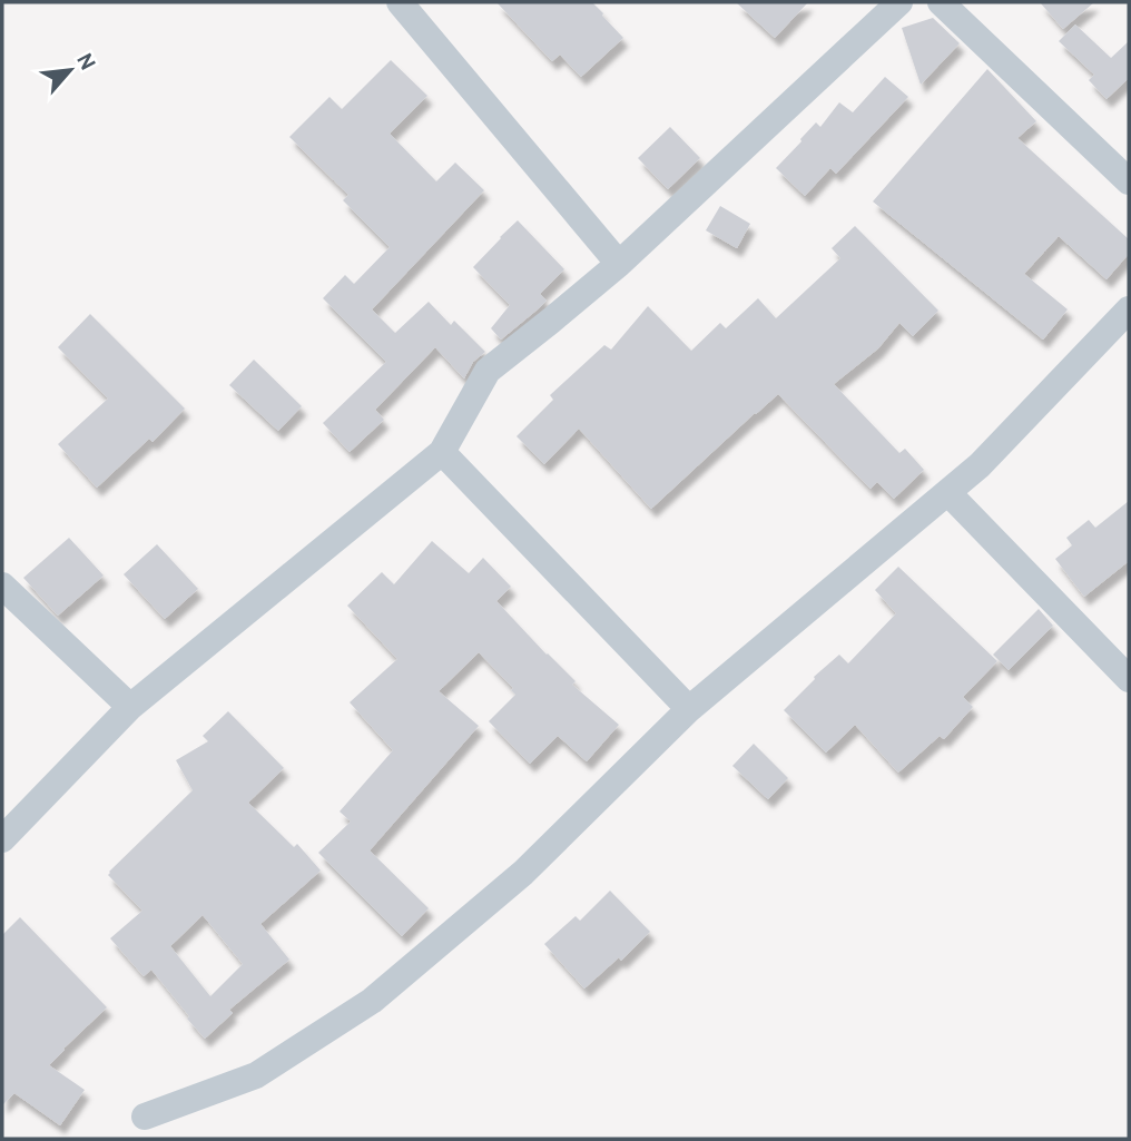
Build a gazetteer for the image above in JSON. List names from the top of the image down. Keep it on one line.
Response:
{"north":"top right"}
